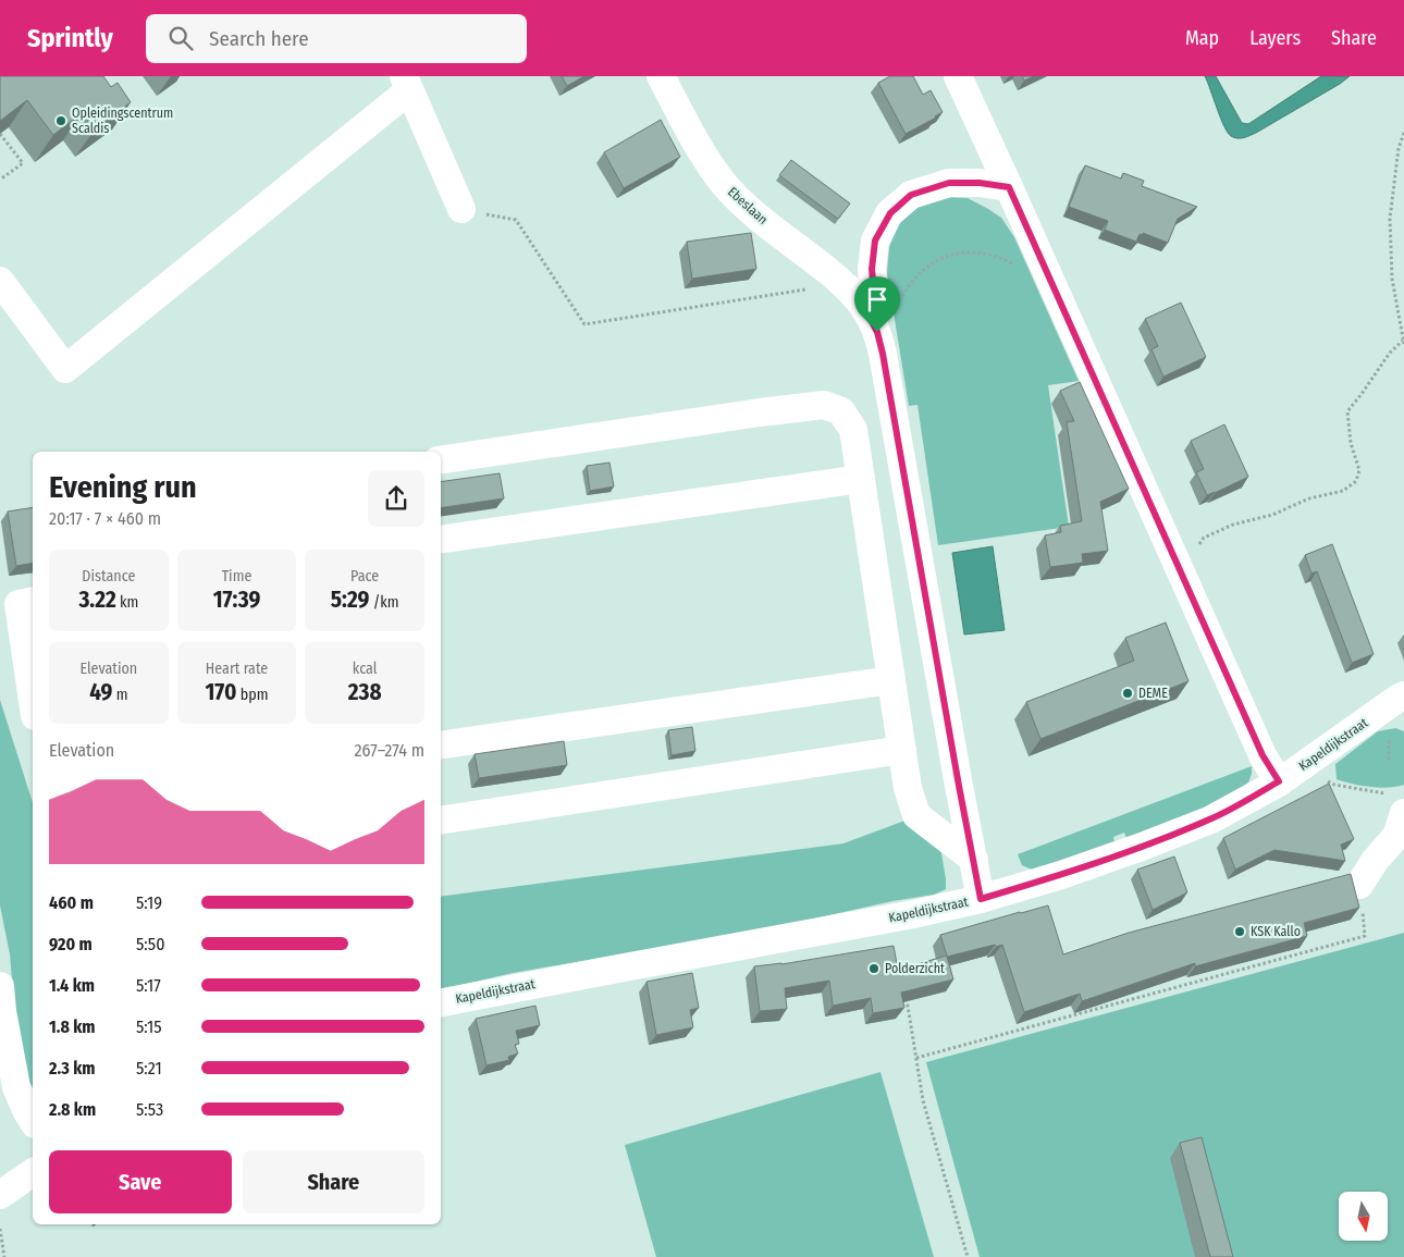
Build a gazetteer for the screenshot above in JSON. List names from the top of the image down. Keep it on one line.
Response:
{"streets":{"street":["Ebeslaan","Kapeldijkstraat"]},"crossings":[["Ebeslaan","Kapeldijkstraat"]],"places":["Opleidingscentrum Scaldis","DEME","KSK Kallo","Polderzicht"],"north":"bottom","page":{"header":"Sprintly","search":"Search here","nav":["Map","Layers","Share"],"heading":["Evening run","20:17 · 7 × 460 m"],"stats":[["Distance","3.22 km"],["Time","17:39"],["Pace","5:29 /km"],["Elevation","49 m"],["Heart rate","170 bpm"],["kcal","238"]],"chart":["Elevation","267–274 m"],"list":[{"name":"460 m","note":"5:19"},{"name":"920 m","note":"5:50"},{"name":"1.4 km","note":"5:17"},{"name":"1.8 km","note":"5:15"},{"name":"2.3 km","note":"5:21"},{"name":"2.8 km","note":"5:53"}],"buttons":["Save","Share"]}}
